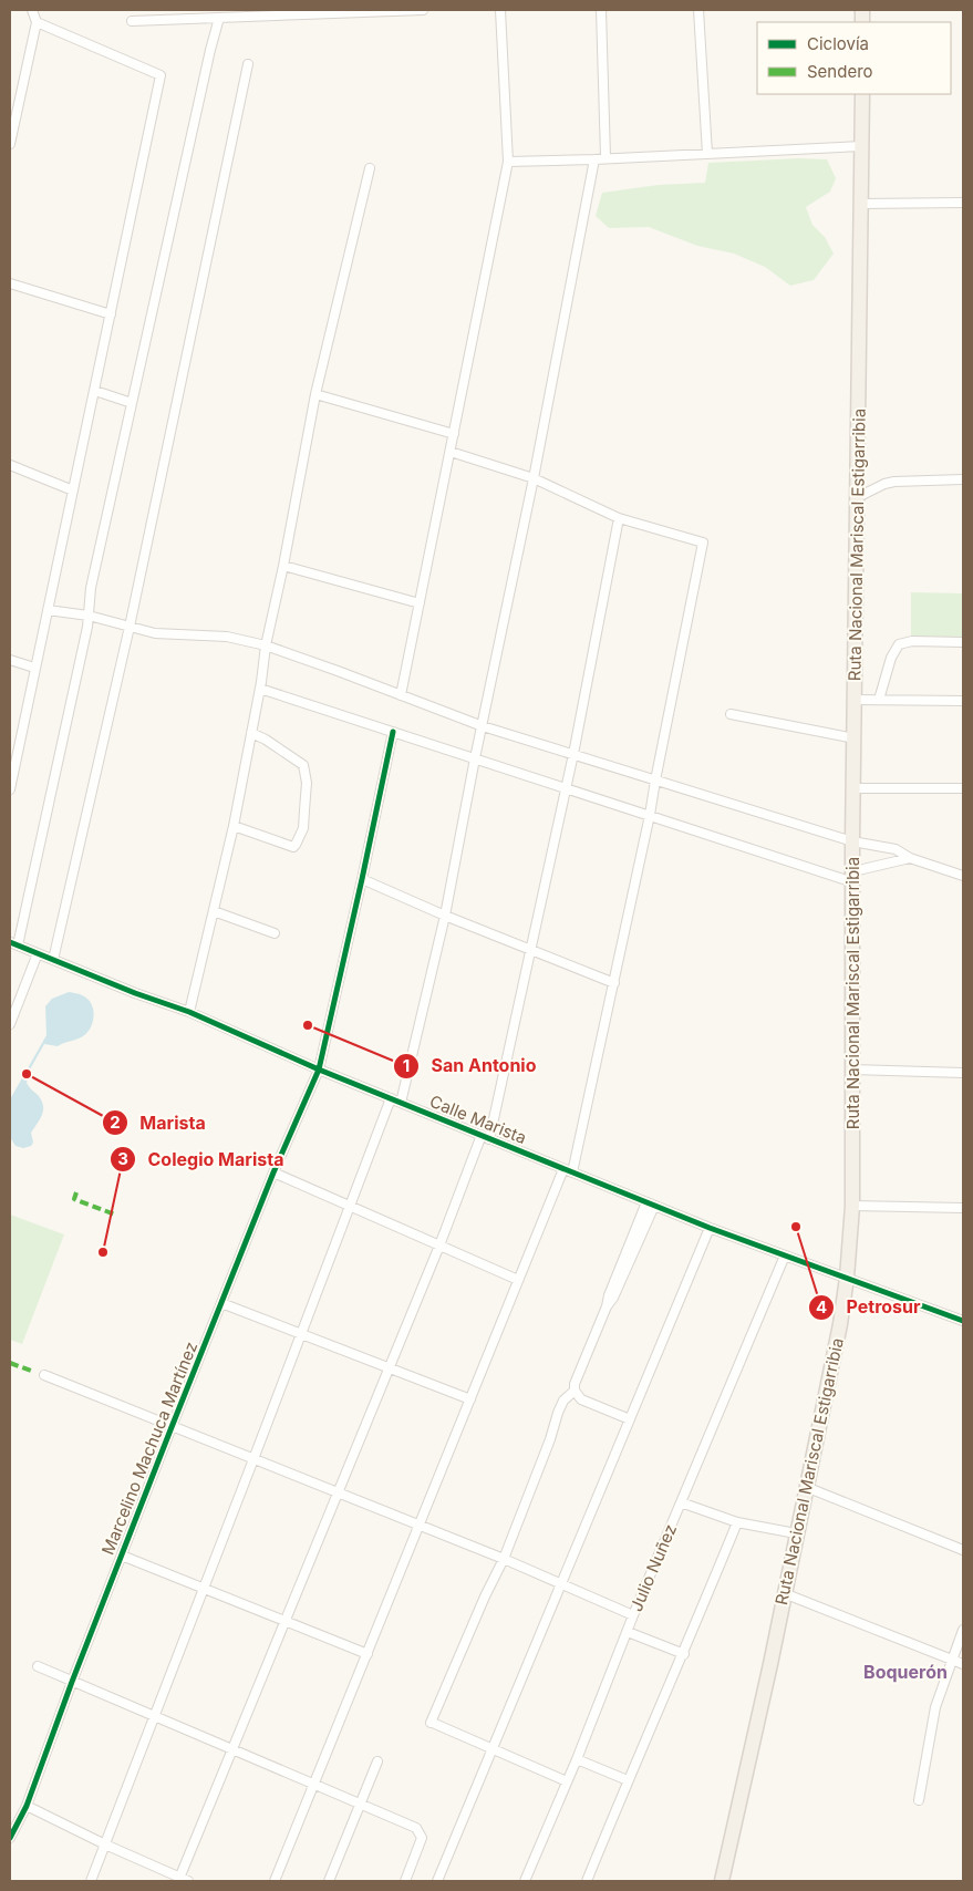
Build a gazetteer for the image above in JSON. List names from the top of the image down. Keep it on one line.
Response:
{"streets":{"main road":["Ruta Nacional Mariscal Estigarribia"],"street":["Calle Marista","Marcelino Machuca Martínez","Julio Nuñez"]},"crossings":[["Ruta Nacional Mariscal Estigarribia","Calle Marista"],["Calle Marista","Marcelino Machuca Martínez"],["Calle Marista","Julio Nuñez"]],"districts":["Boquerón"],"places":["San Antonio","Marista","Petrosur","Colegio Marista"],"legend":["Ciclovía","Sendero"]}
